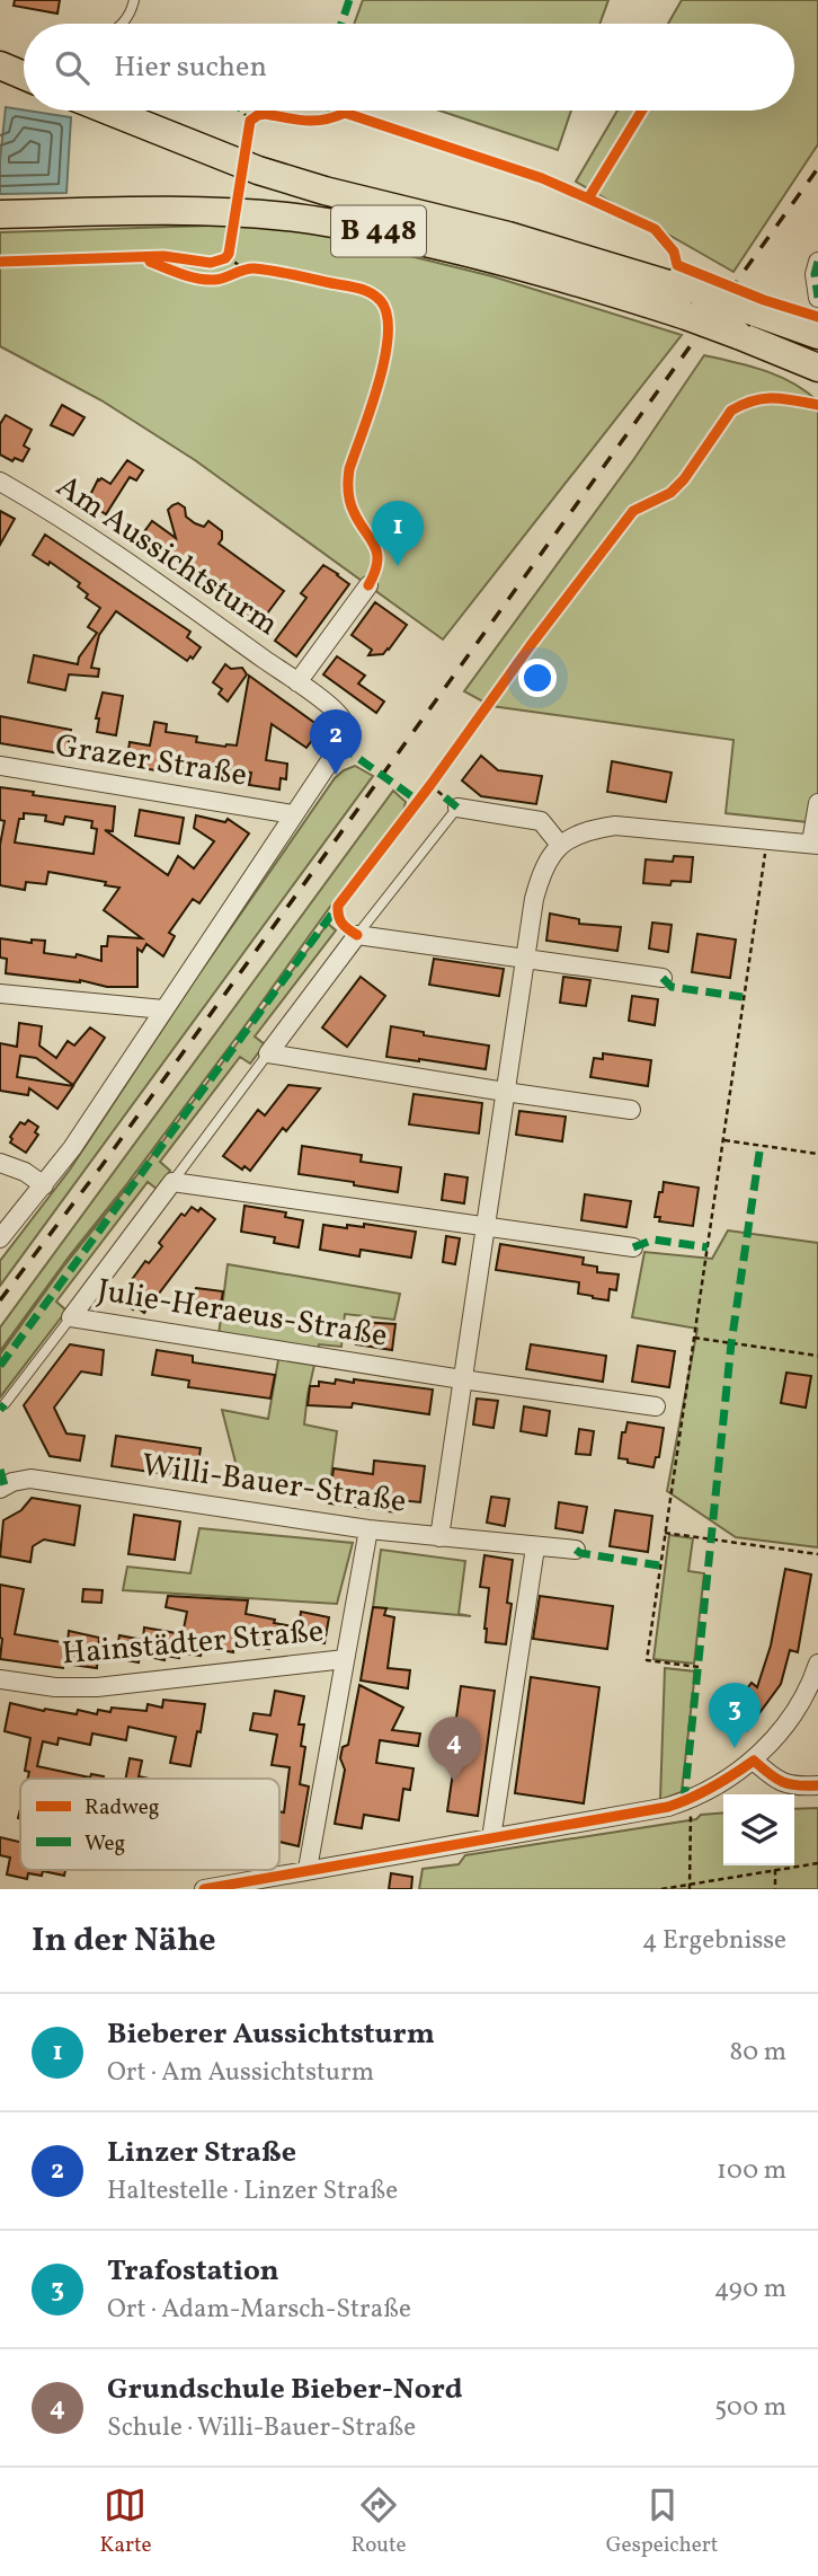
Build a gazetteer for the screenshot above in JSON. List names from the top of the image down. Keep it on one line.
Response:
{"streets":{"main road":["B 448"],"street":["Am Aussichtsturm","Grazer Straße","Julie-Heraeus-Straße","Willi-Bauer-Straße","Hainstädter Straße"]},"crossings":[["Am Aussichtsturm","Grazer Straße"]],"legend":["Radweg","Weg"],"page":{"search":"Hier suchen","pins":["1","2","3","4"],"heading":["In der Nähe","4 Ergebnisse"],"list":[{"mark":"1","name":"Bieberer Aussichtsturm","note":"Ort · Am Aussichtsturm","value":"80 m"},{"mark":"2","name":"Linzer Straße","note":"Haltestelle · Linzer Straße","value":"100 m"},{"mark":"3","name":"Trafostation","note":"Ort · Adam-Marsch-Straße","value":"490 m"},{"mark":"4","name":"Grundschule Bieber-Nord","note":"Schule · Willi-Bauer-Straße","value":"500 m"}],"nav":["Karte","Route","Gespeichert"]}}
